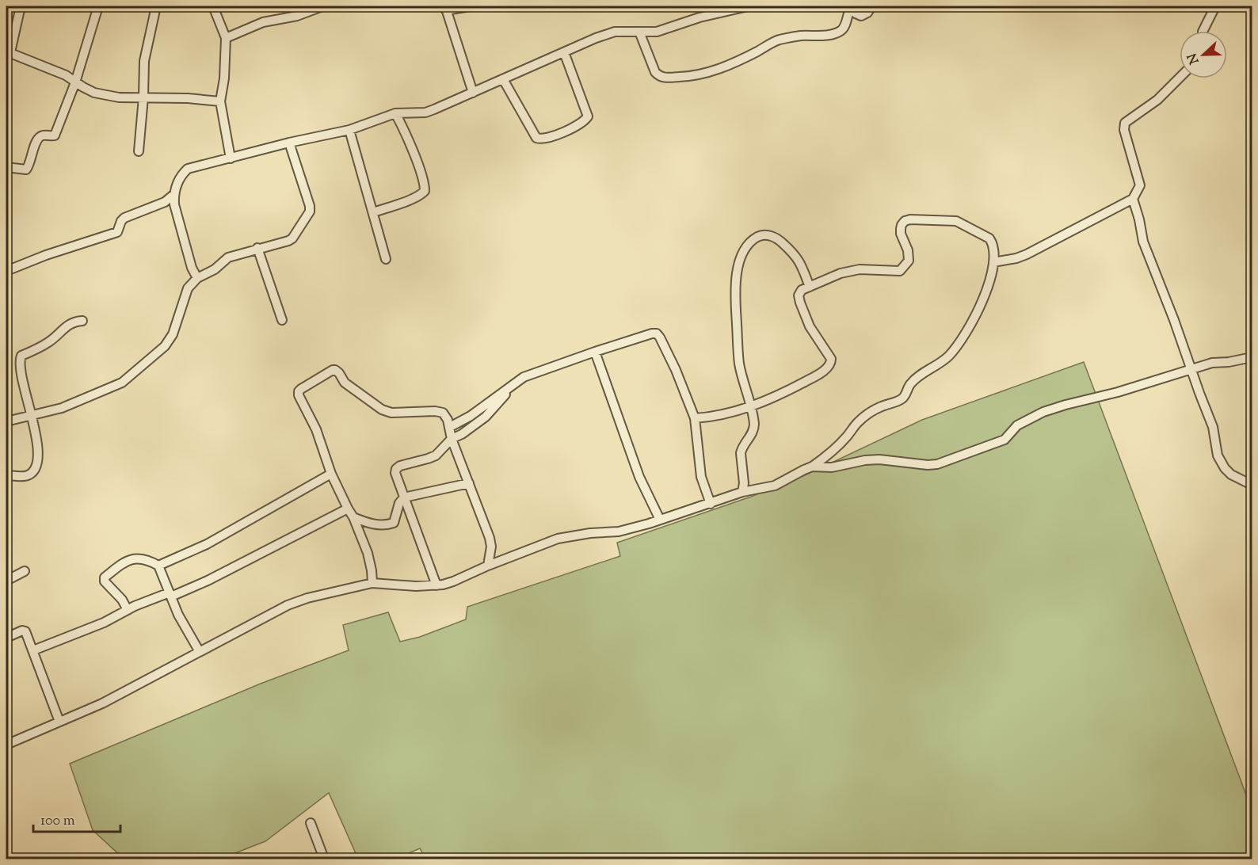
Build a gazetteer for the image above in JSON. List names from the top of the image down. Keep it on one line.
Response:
{"scale_bar":"100 m","north":"left"}
